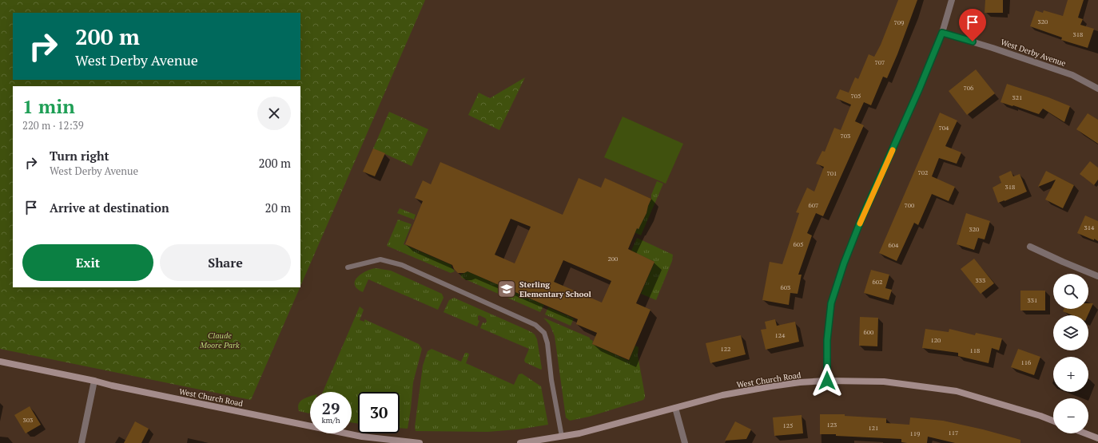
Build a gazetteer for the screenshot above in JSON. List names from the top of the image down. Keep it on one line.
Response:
{"streets":{"main road":["West Church Road"],"street":["West Derby Avenue"]},"parks":["Claude Moore Park"],"places":{"school or university":["Sterling Elementary School"]},"house_numbers":["320","709","318","707","706","705","321","704","703","702","701","318","607","700","314","320","605","604","200","333","602","603","331","600","124","120","122","118","116","303","123","125","121","117","119"],"page":{"turn":["200 m","West Derby Avenue"],"heading":["1 min","220 m · 12:39"],"list":[{"name":"Turn right","note":"West Derby Avenue","value":"200 m"},{"name":"Arrive at destination","value":"20 m"}],"buttons":["Exit","Share"],"map_buttons":["+","−"],"speed":"29 km/h","limit":"30"}}
